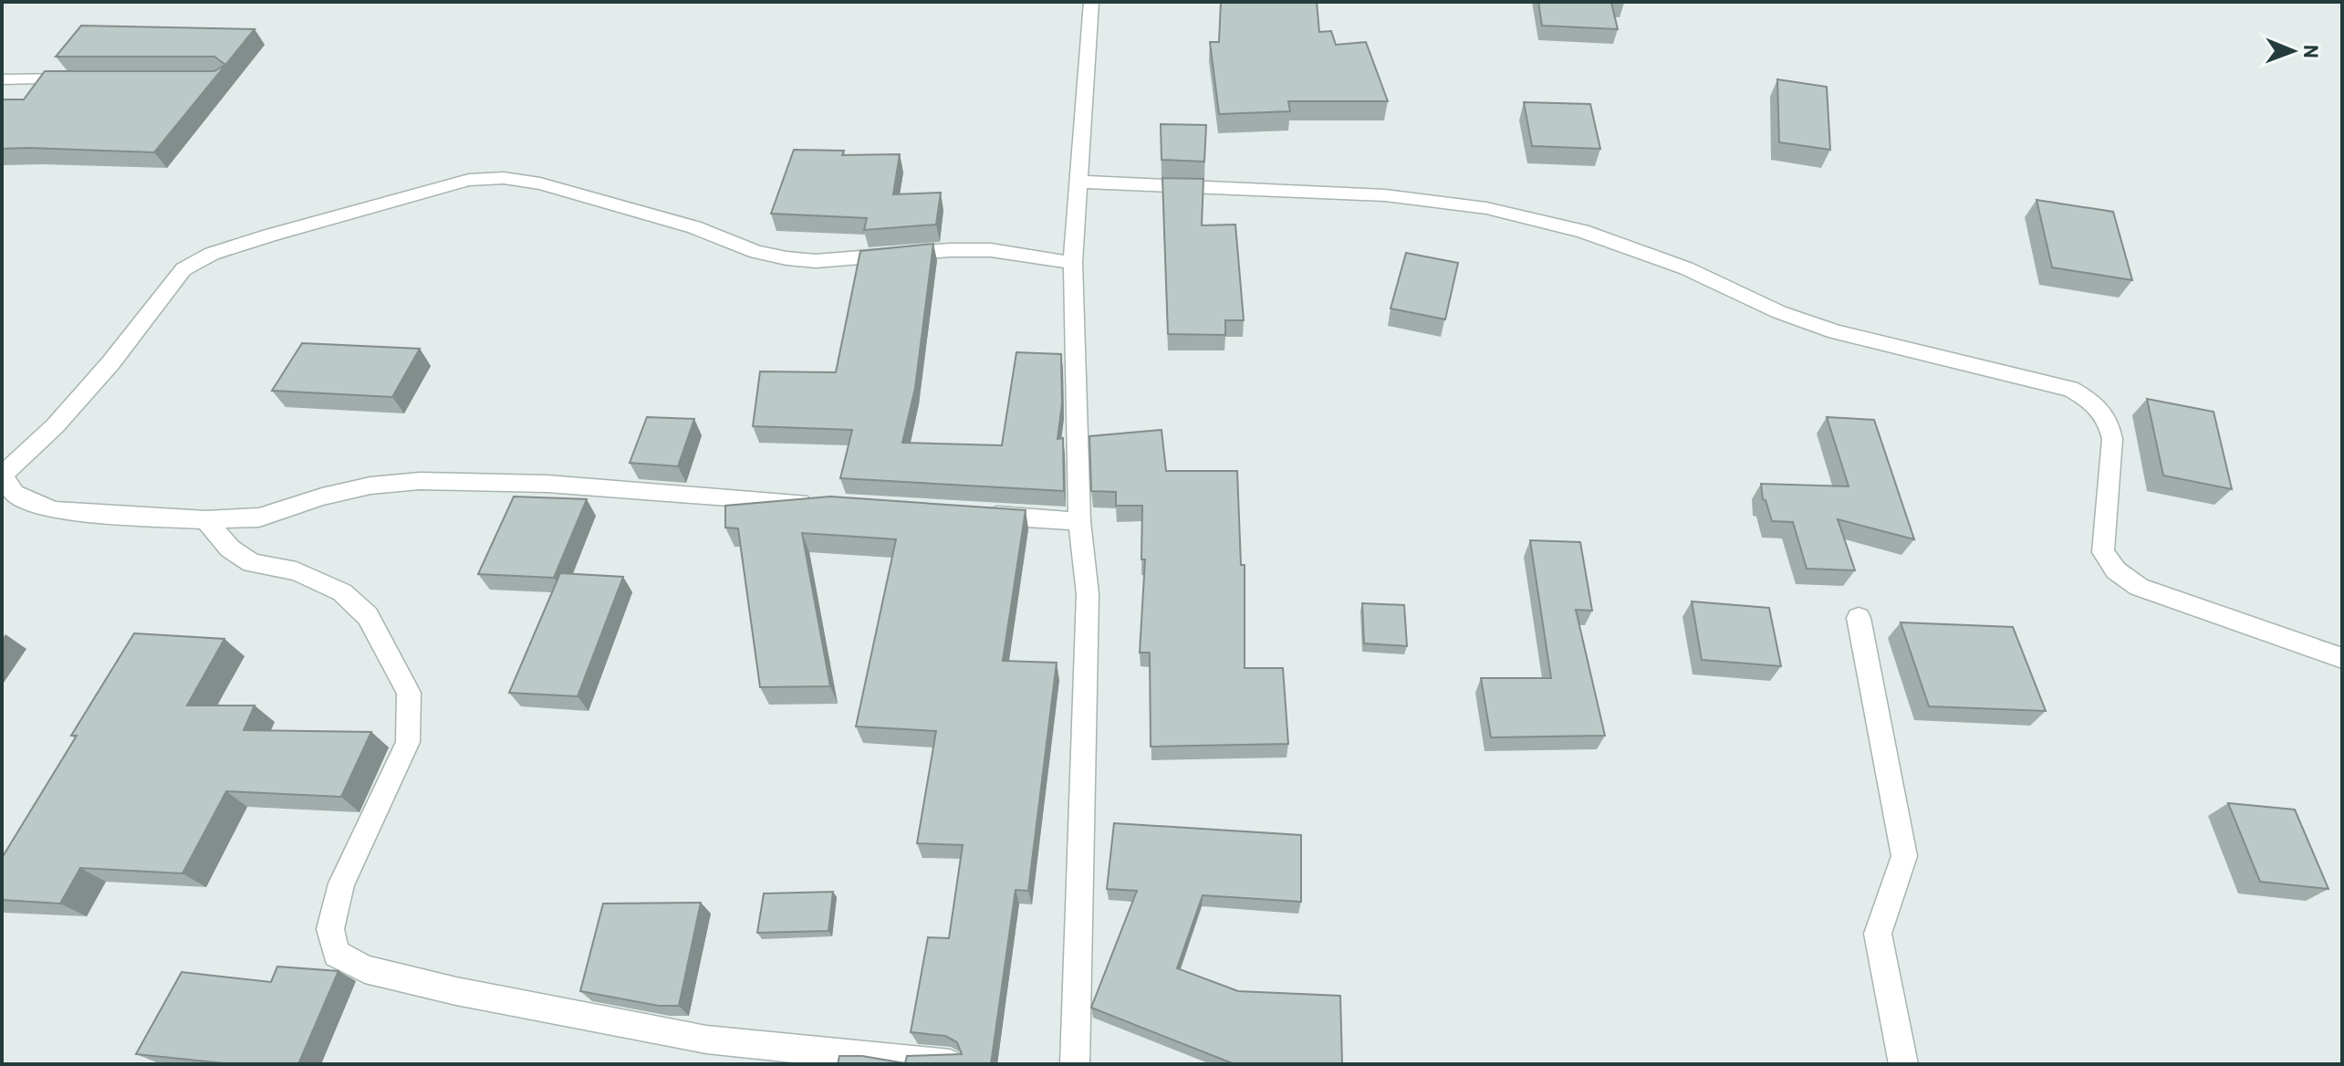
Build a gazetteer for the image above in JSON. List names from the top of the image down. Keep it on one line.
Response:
{"north":"right"}
